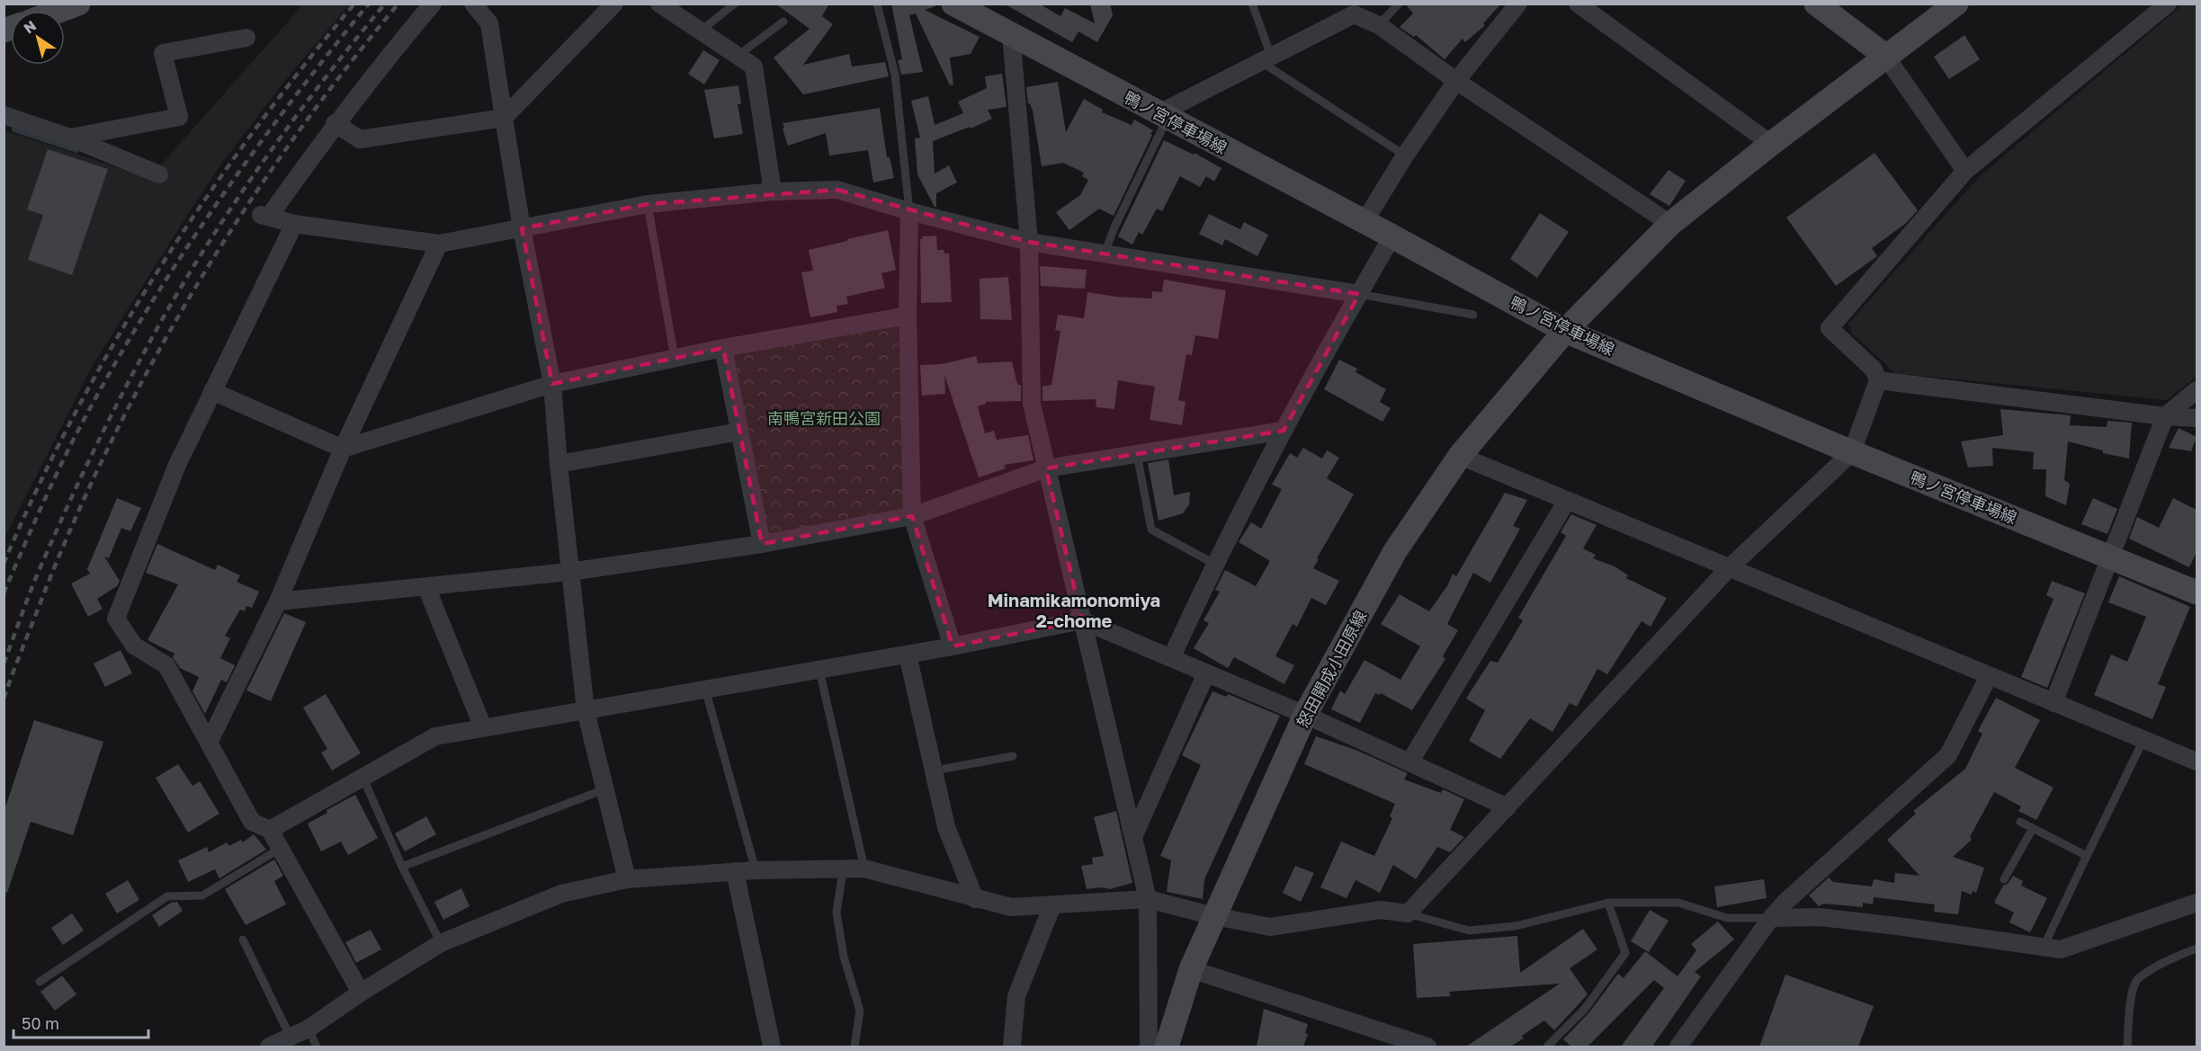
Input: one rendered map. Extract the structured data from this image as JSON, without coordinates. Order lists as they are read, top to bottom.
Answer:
{
  "streets": {
    "main road": ["鴨ノ宮停車場線", "怒田開成小田原線"]
  },
  "crossings": [
    ["鴨ノ宮停車場線", "怒田開成小田原線"]
  ],
  "districts": ["Minamikamonomiya 2-chome"],
  "parks": ["南鴨宮新田公園"],
  "scale_bar": "50 m",
  "north": "top left"
}
